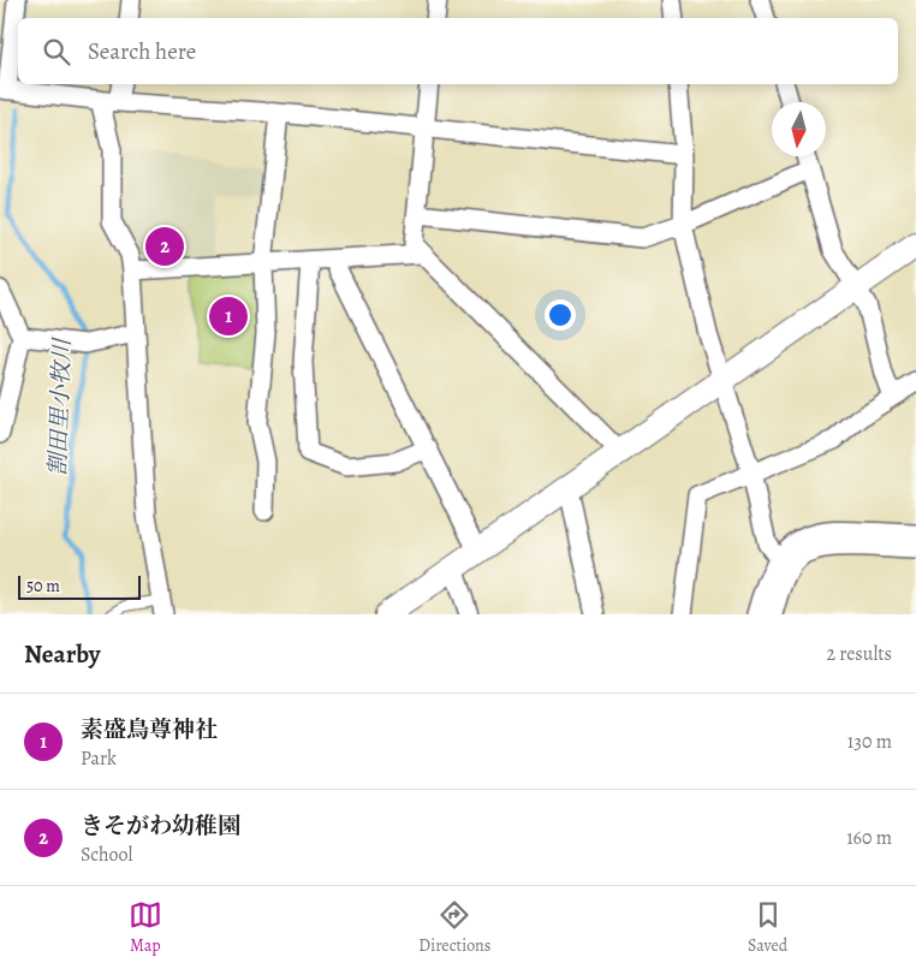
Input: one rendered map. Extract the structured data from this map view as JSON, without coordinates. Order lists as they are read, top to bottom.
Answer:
{
  "water": ["割田里小牧川"],
  "scale_bar": "50 m",
  "north": "bottom",
  "page": {
    "search": "Search here",
    "pins": ["2", "1"],
    "scale": "50 m",
    "heading": ["Nearby", "2 results"],
    "list": [
      {
        "mark": "1",
        "name": "素盛鳥尊神社",
        "note": "Park",
        "value": "130 m"
      },
      {
        "mark": "2",
        "name": "きそがわ幼稚園",
        "note": "School",
        "value": "160 m"
      }
    ],
    "nav": ["Map", "Directions", "Saved"]
  }
}
